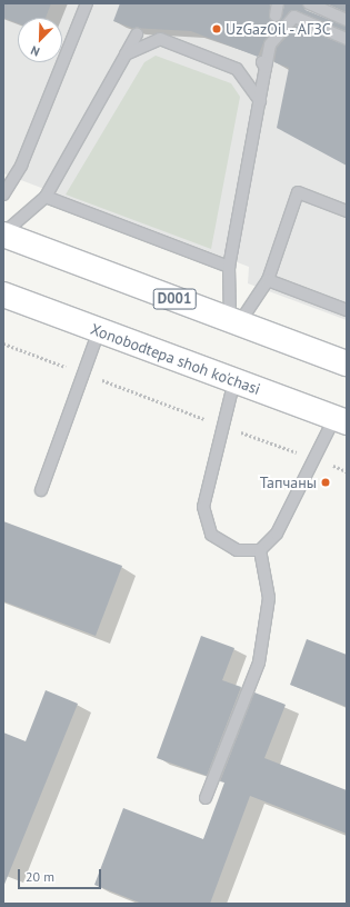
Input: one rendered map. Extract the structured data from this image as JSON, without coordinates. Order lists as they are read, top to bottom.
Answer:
{
  "streets": {
    "highway": ["D001", "Xonobodtepa shoh ko'chasi"]
  },
  "places": ["UzGazOil - АГЗС", "Тапчаны"],
  "scale_bar": "20 m",
  "north": "bottom left"
}
